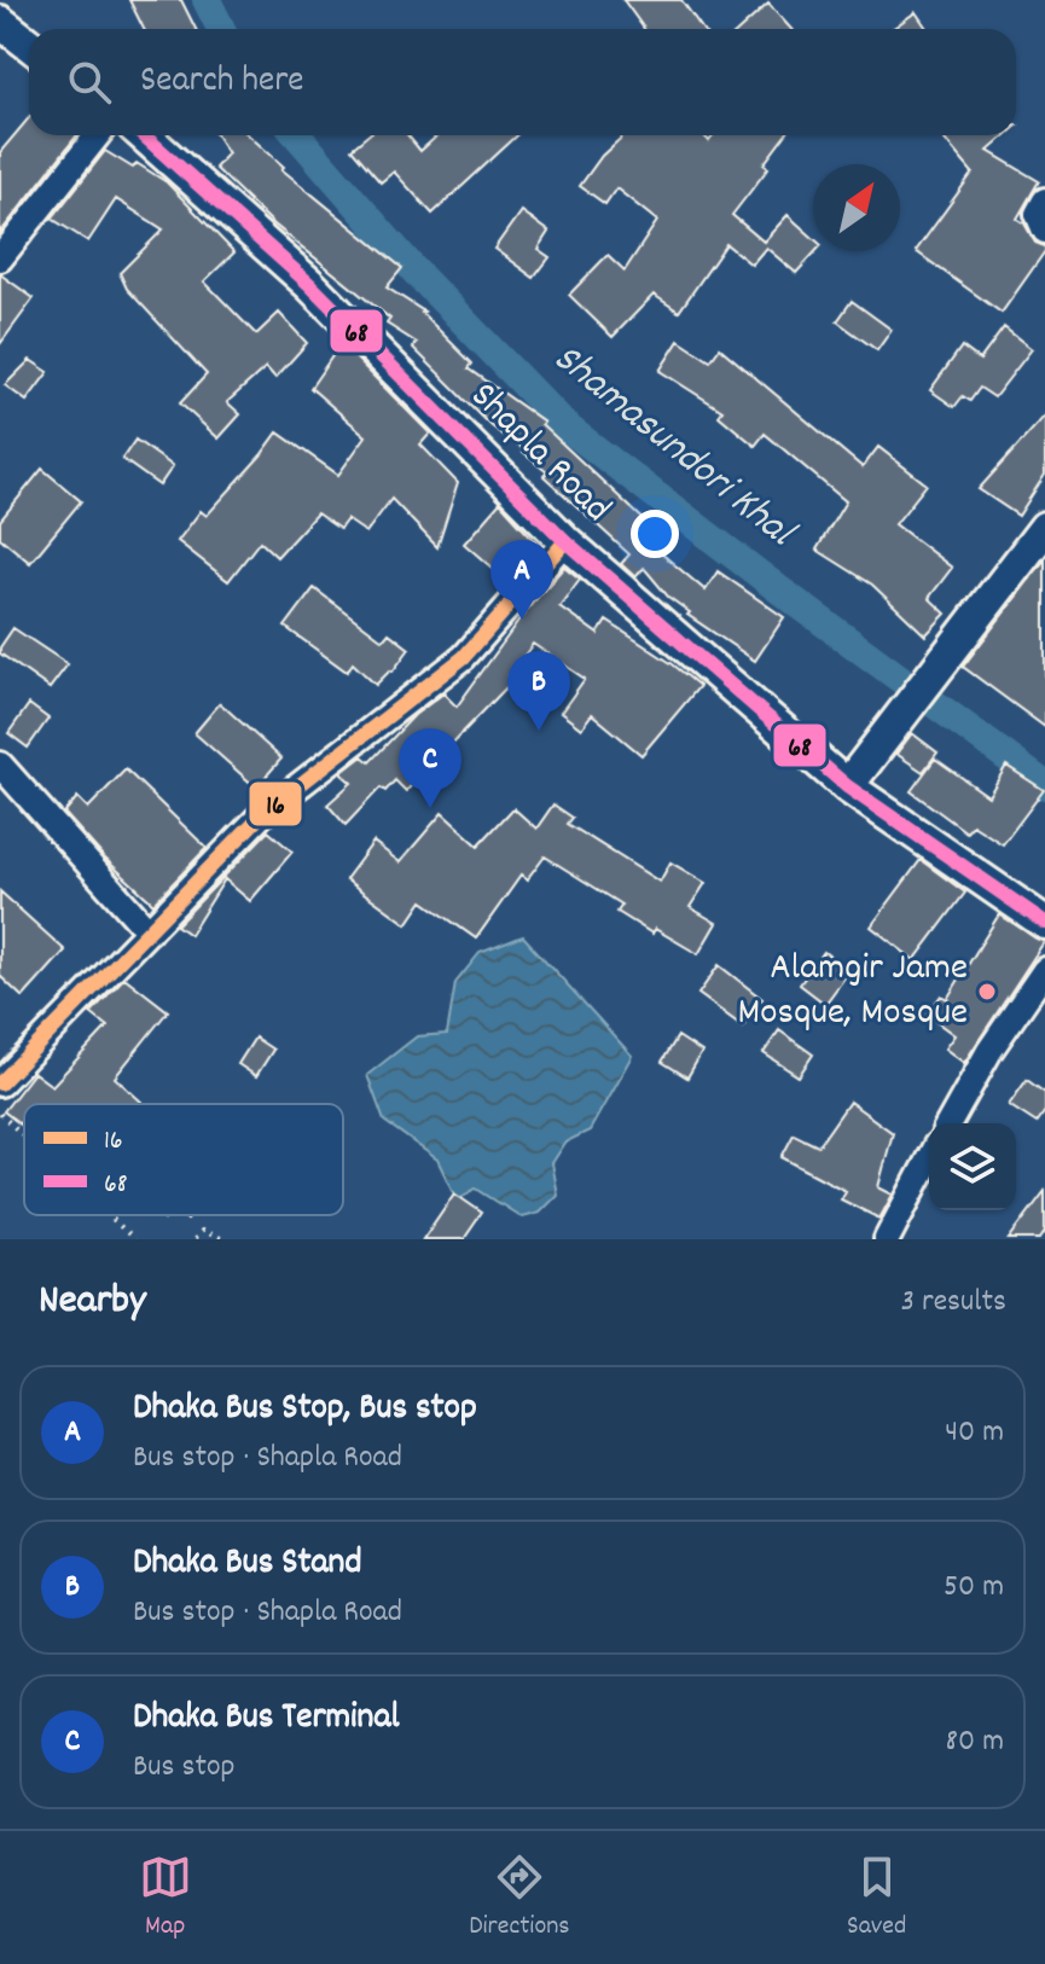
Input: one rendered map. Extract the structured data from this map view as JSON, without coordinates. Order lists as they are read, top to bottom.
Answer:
{
  "streets": {
    "street": ["Shapla Road"]
  },
  "water": ["Shamasundori Khal"],
  "places": ["Alamgir Jame Mosque, Mosque"],
  "lines": ["transit line 68", "transit line 16"],
  "legend": ["16", "68"],
  "north": "top right",
  "page": {
    "search": "Search here",
    "pins": ["A", "B", "C"],
    "heading": ["Nearby", "3 results"],
    "list": [
      {
        "mark": "A",
        "name": "Dhaka Bus Stop, Bus stop",
        "note": "Bus stop · Shapla Road",
        "value": "40 m"
      },
      {
        "mark": "B",
        "name": "Dhaka Bus Stand",
        "note": "Bus stop · Shapla Road",
        "value": "50 m"
      },
      {
        "mark": "C",
        "name": "Dhaka Bus Terminal",
        "note": "Bus stop",
        "value": "80 m"
      }
    ],
    "nav": ["Map", "Directions", "Saved"]
  }
}
